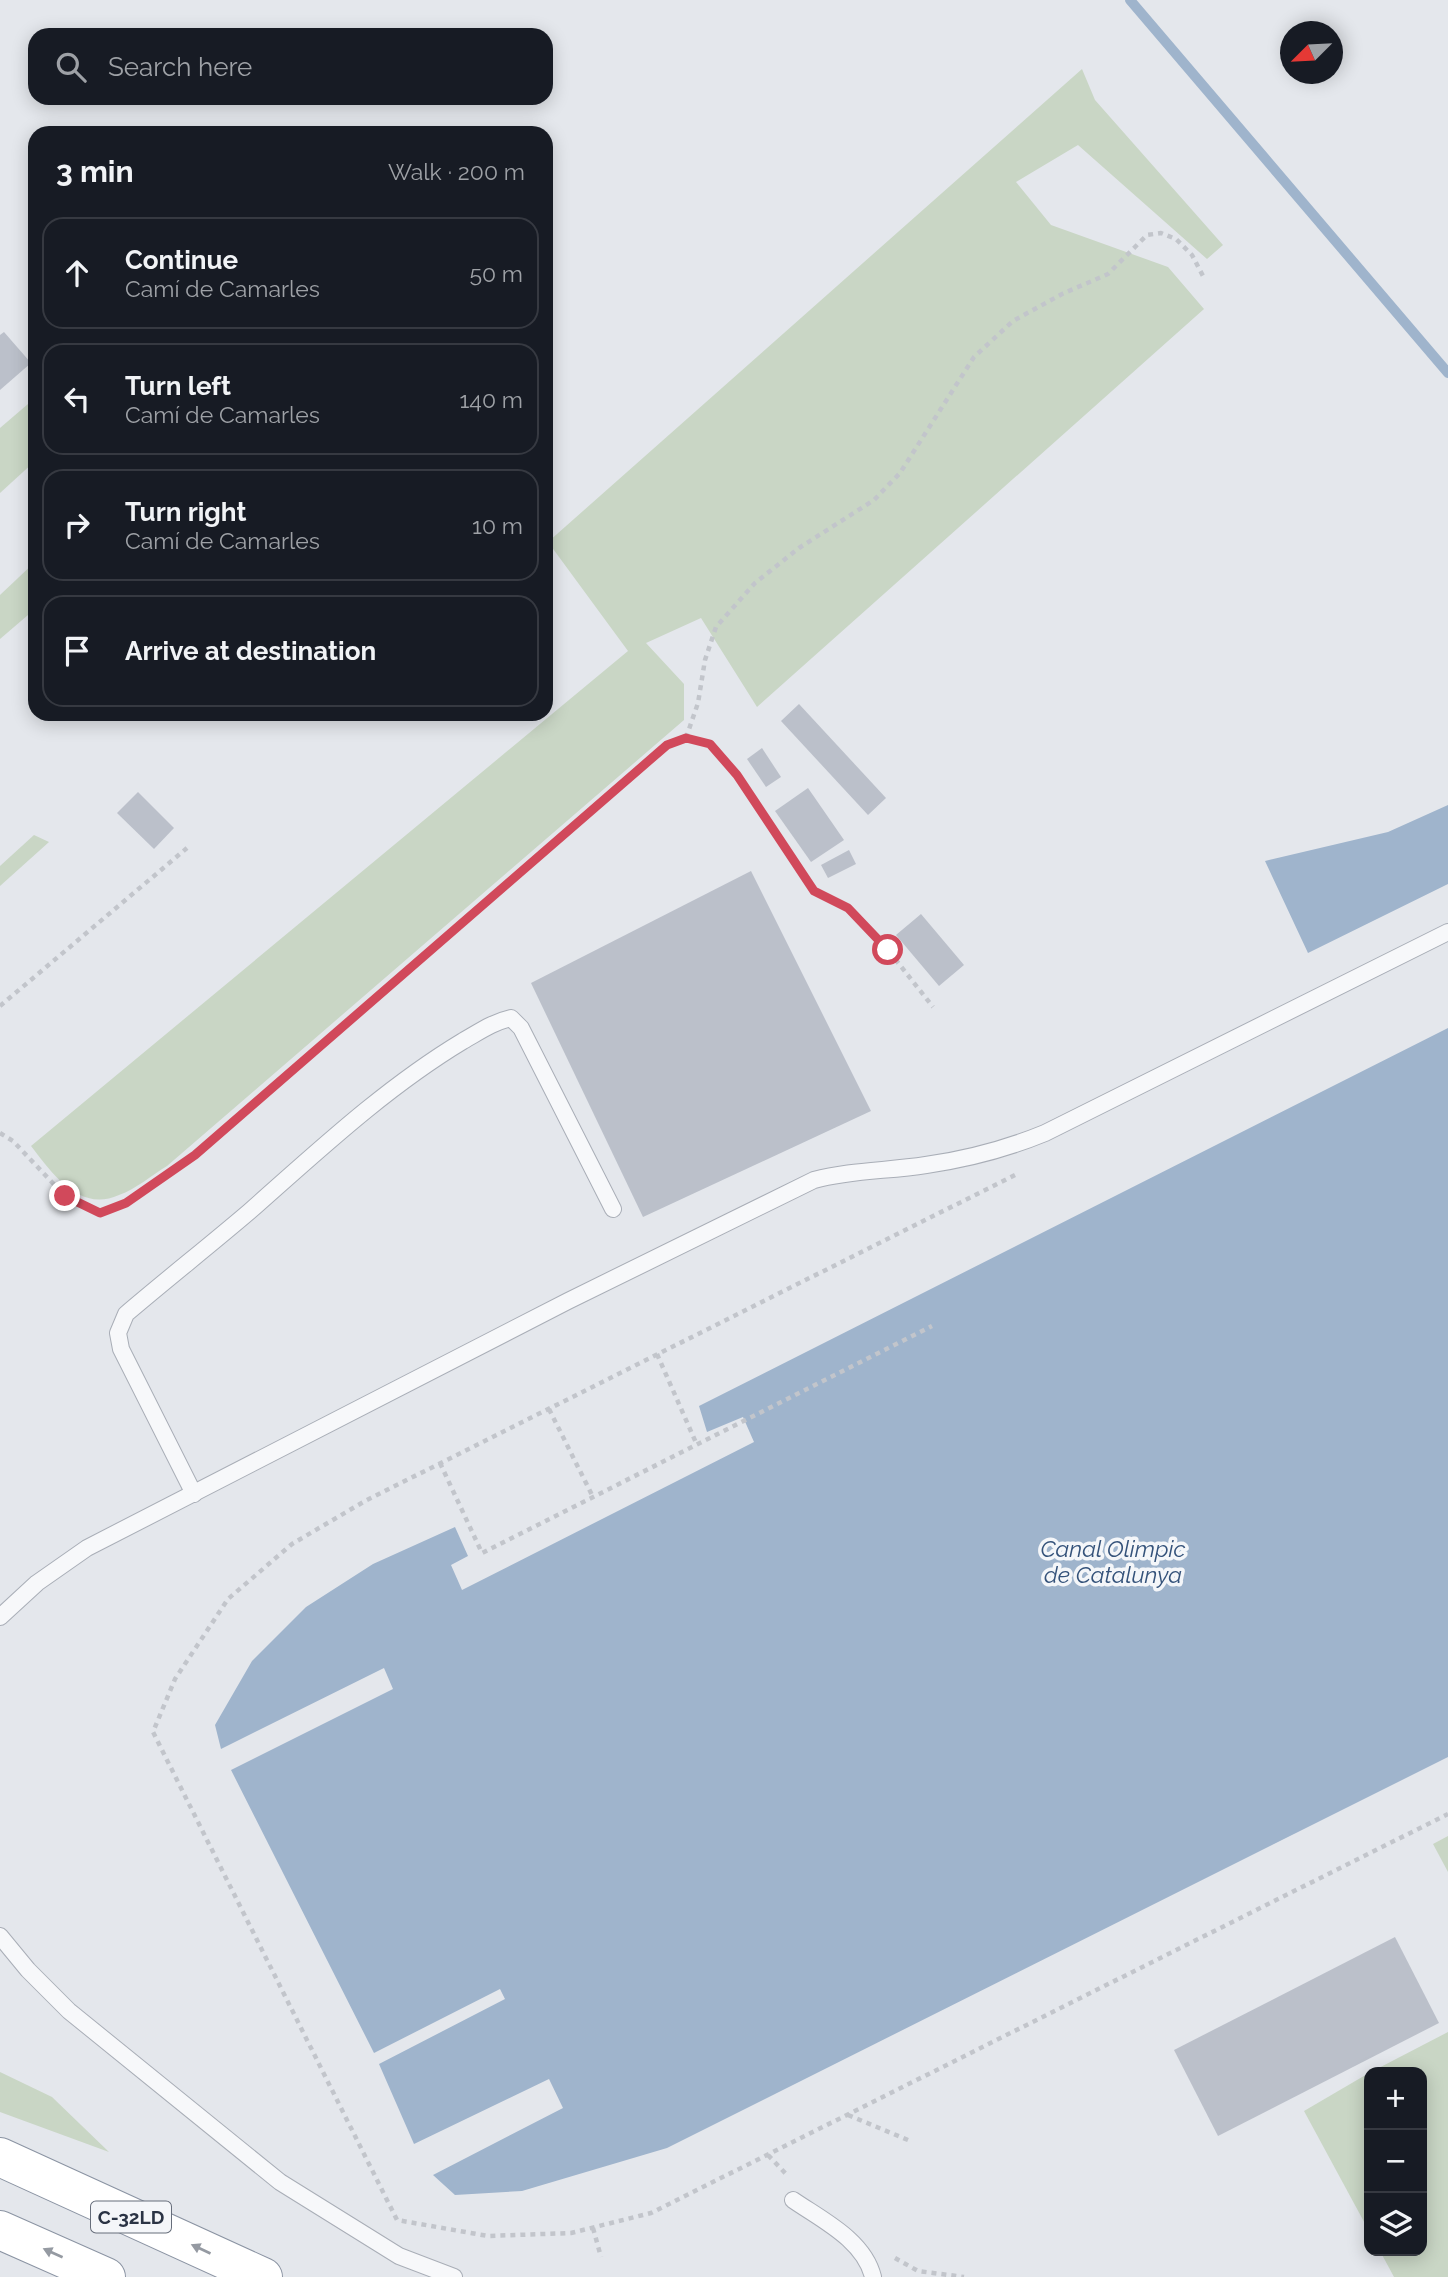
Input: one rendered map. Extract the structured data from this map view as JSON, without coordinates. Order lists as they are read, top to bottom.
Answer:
{
  "streets": {
    "highway": ["C-32LD"]
  },
  "water": ["Canal Olimpic de Catalunya"],
  "north": "bottom left",
  "page": {
    "search": "Search here",
    "heading": ["3 min", "Walk · 200 m"],
    "list": [
      ["Continue", "Camí de Camarles", "50 m"],
      ["Turn left", "Camí de Camarles", "140 m"],
      ["Turn right", "Camí de Camarles", "10 m"],
      "Arrive at destination"
    ],
    "map_buttons": ["+", "−"]
  }
}
